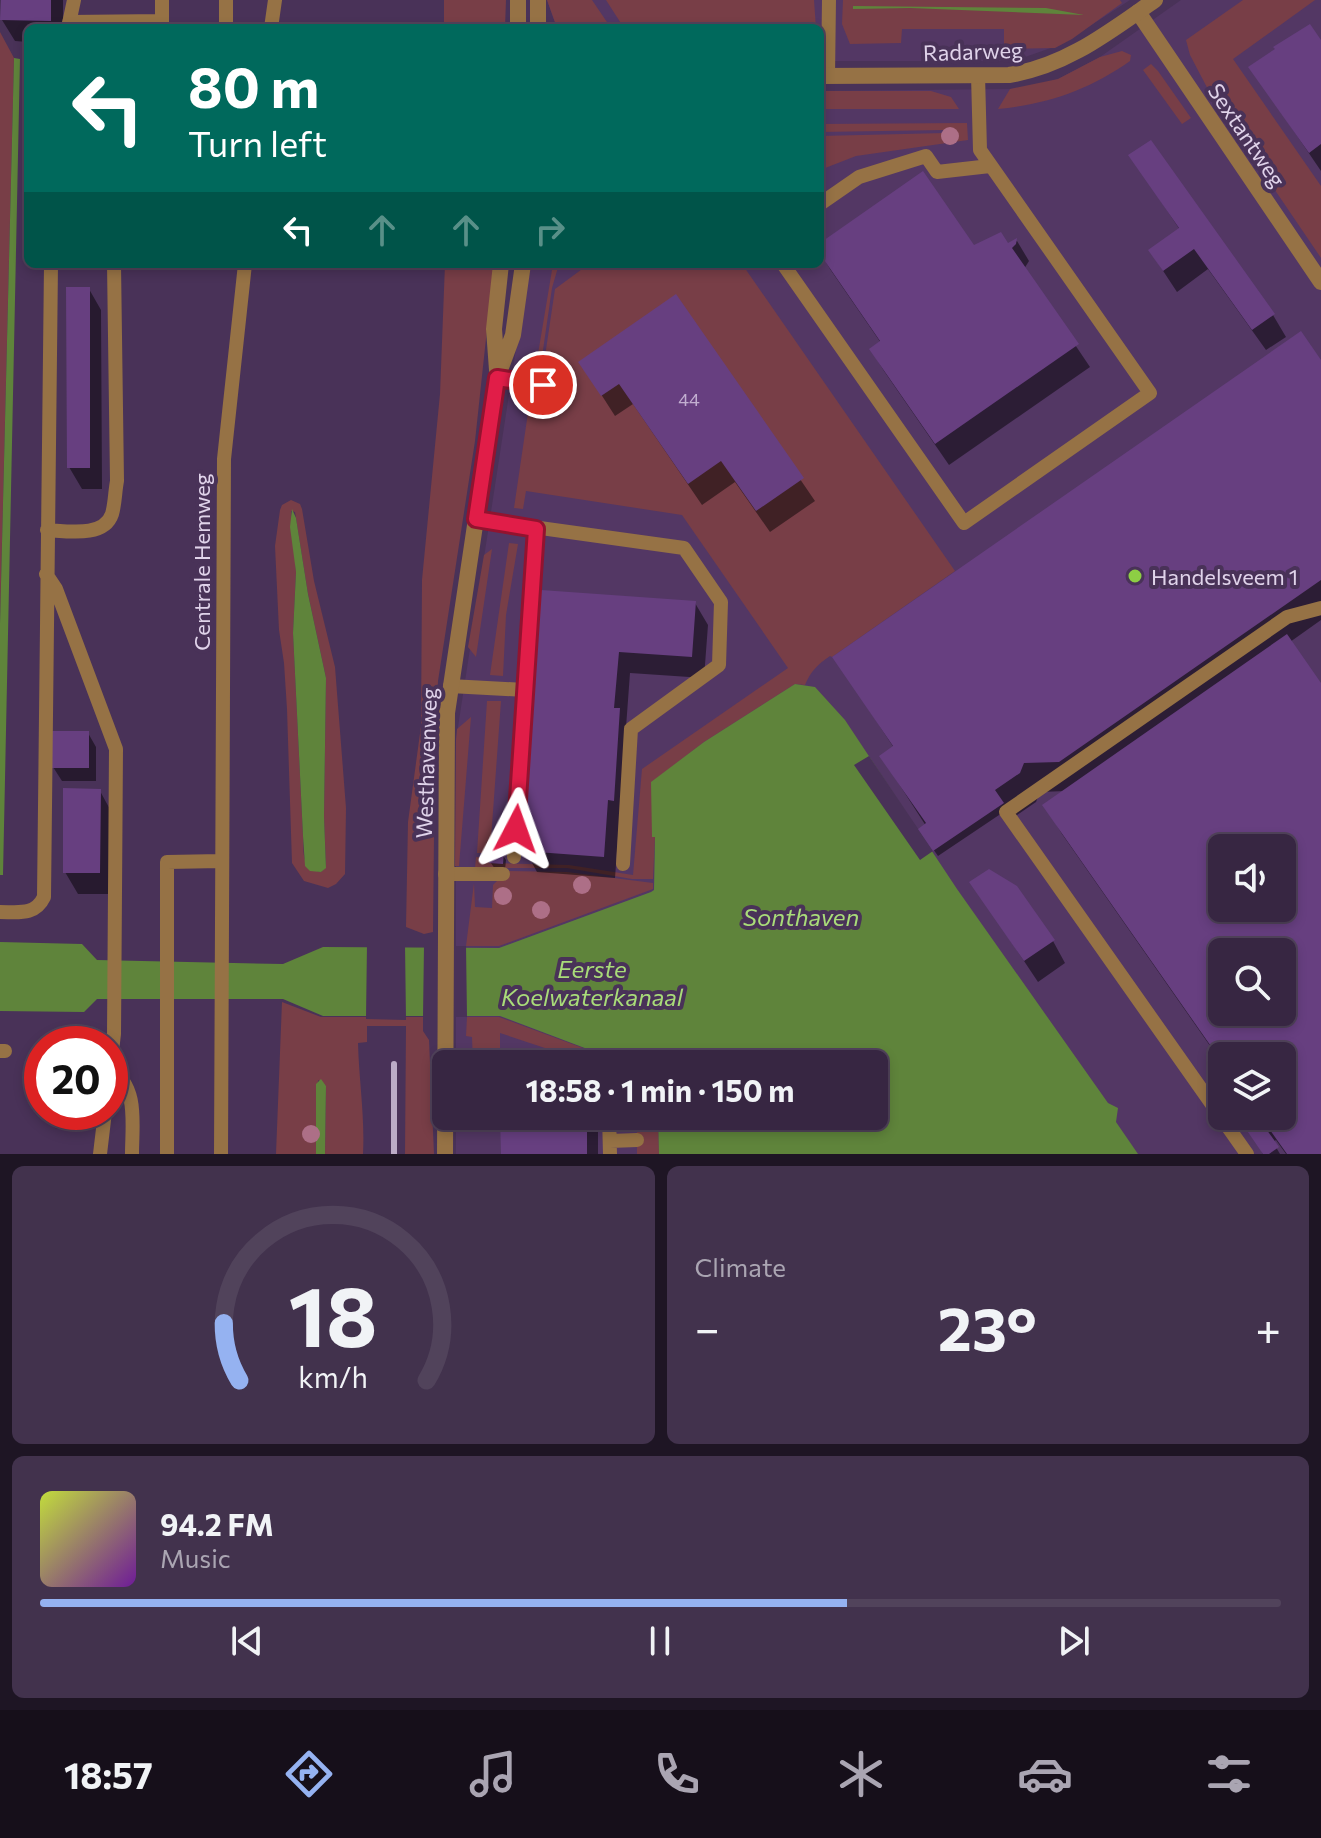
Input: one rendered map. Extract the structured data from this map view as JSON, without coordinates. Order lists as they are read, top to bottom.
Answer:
{
  "streets": {
    "street": ["Radarweg", "Sextantweg", "Westhavenweg"],
    "lane": ["Centrale Hemweg"]
  },
  "crossings": [
    ["Radarweg", "Sextantweg"]
  ],
  "water": ["Sonthaven", "Eerste Koelwaterkanaal"],
  "places": ["Handelsveem 1"],
  "house_numbers": ["44"],
  "page": {
    "turn": ["80 m", "Turn left"],
    "limit": "20",
    "trip": "18:58 · 1 min · 150 m",
    "tile": "Climate",
    "heat": ["−", "23°", "+"],
    "song": ["94.2 FM", "Music"],
    "tabs": "18:57",
    "gauge": ["18", "km/h"]
  }
}
